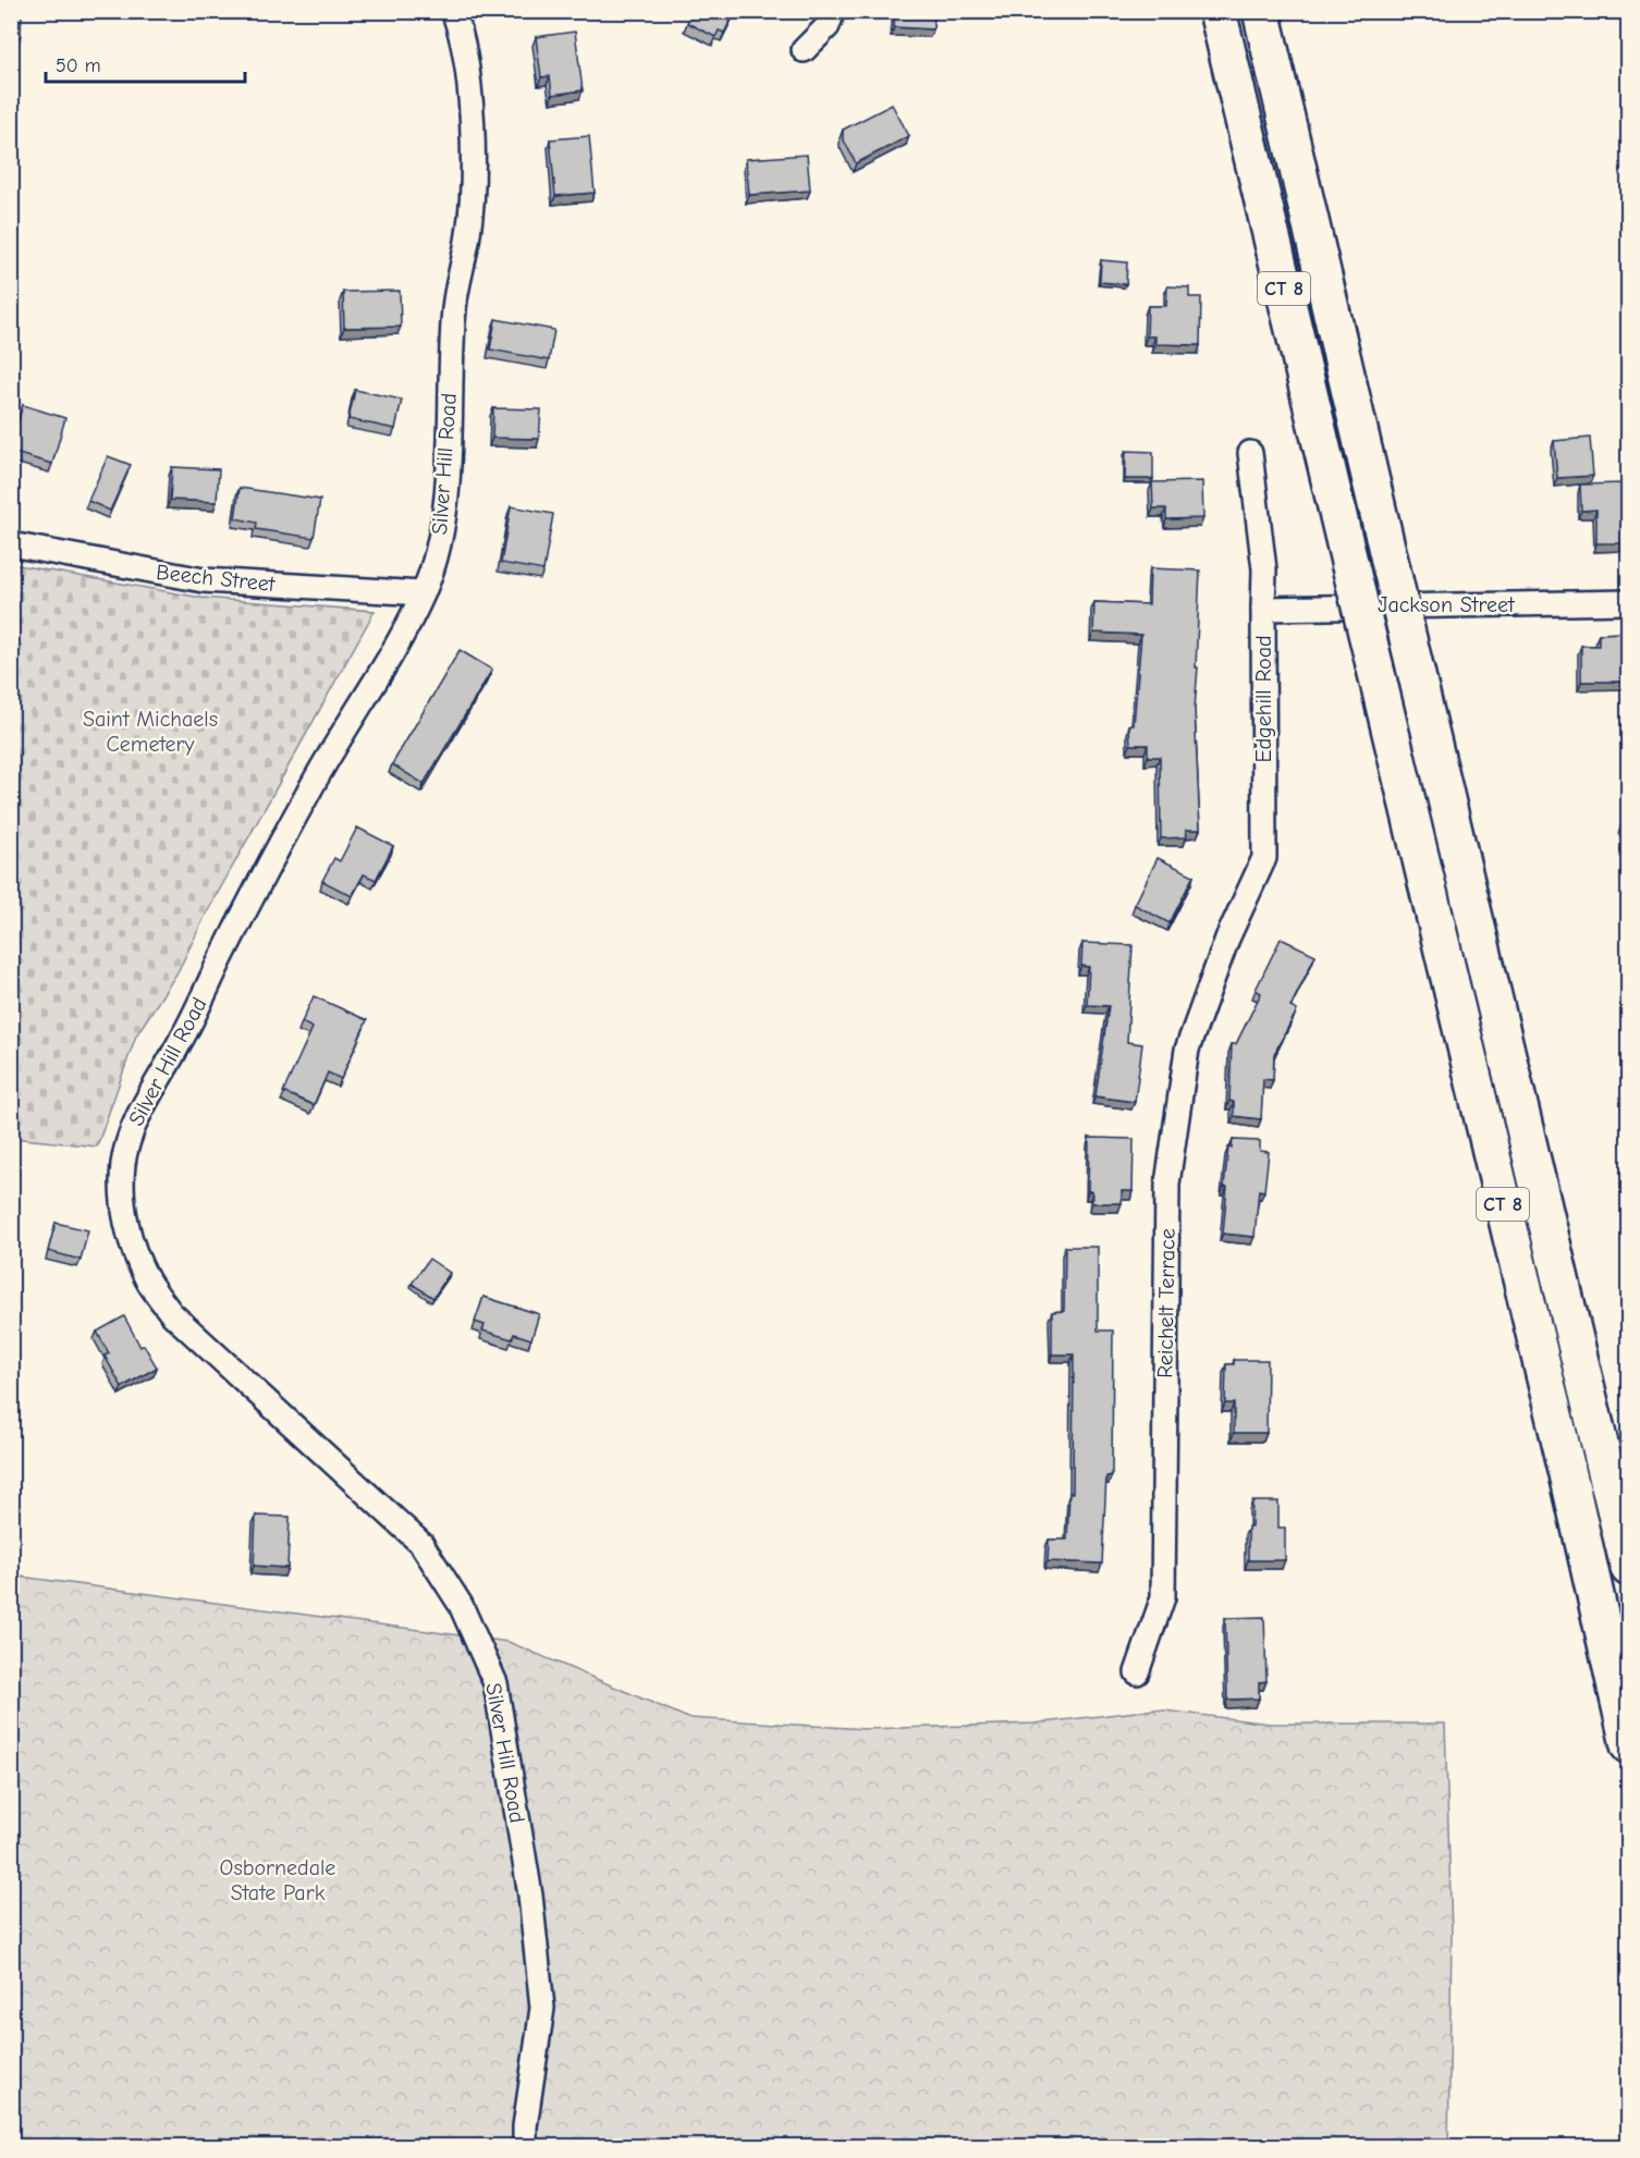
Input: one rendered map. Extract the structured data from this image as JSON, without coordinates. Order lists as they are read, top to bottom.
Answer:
{
  "streets": {
    "highway": ["CT 8"],
    "street": [
      "Silver Hill Road",
      "Beech Street",
      "Jackson Street",
      "Edgehill Road",
      "Reichelt Terrace"
    ]
  },
  "crossings": [
    ["Silver Hill Road", "Beech Street"],
    ["Jackson Street", "Edgehill Road"],
    ["Edgehill Road", "Reichelt Terrace"]
  ],
  "parks": ["Saint Michaels Cemetery", "Osbornedale State Park"],
  "scale_bar": "50 m"
}
